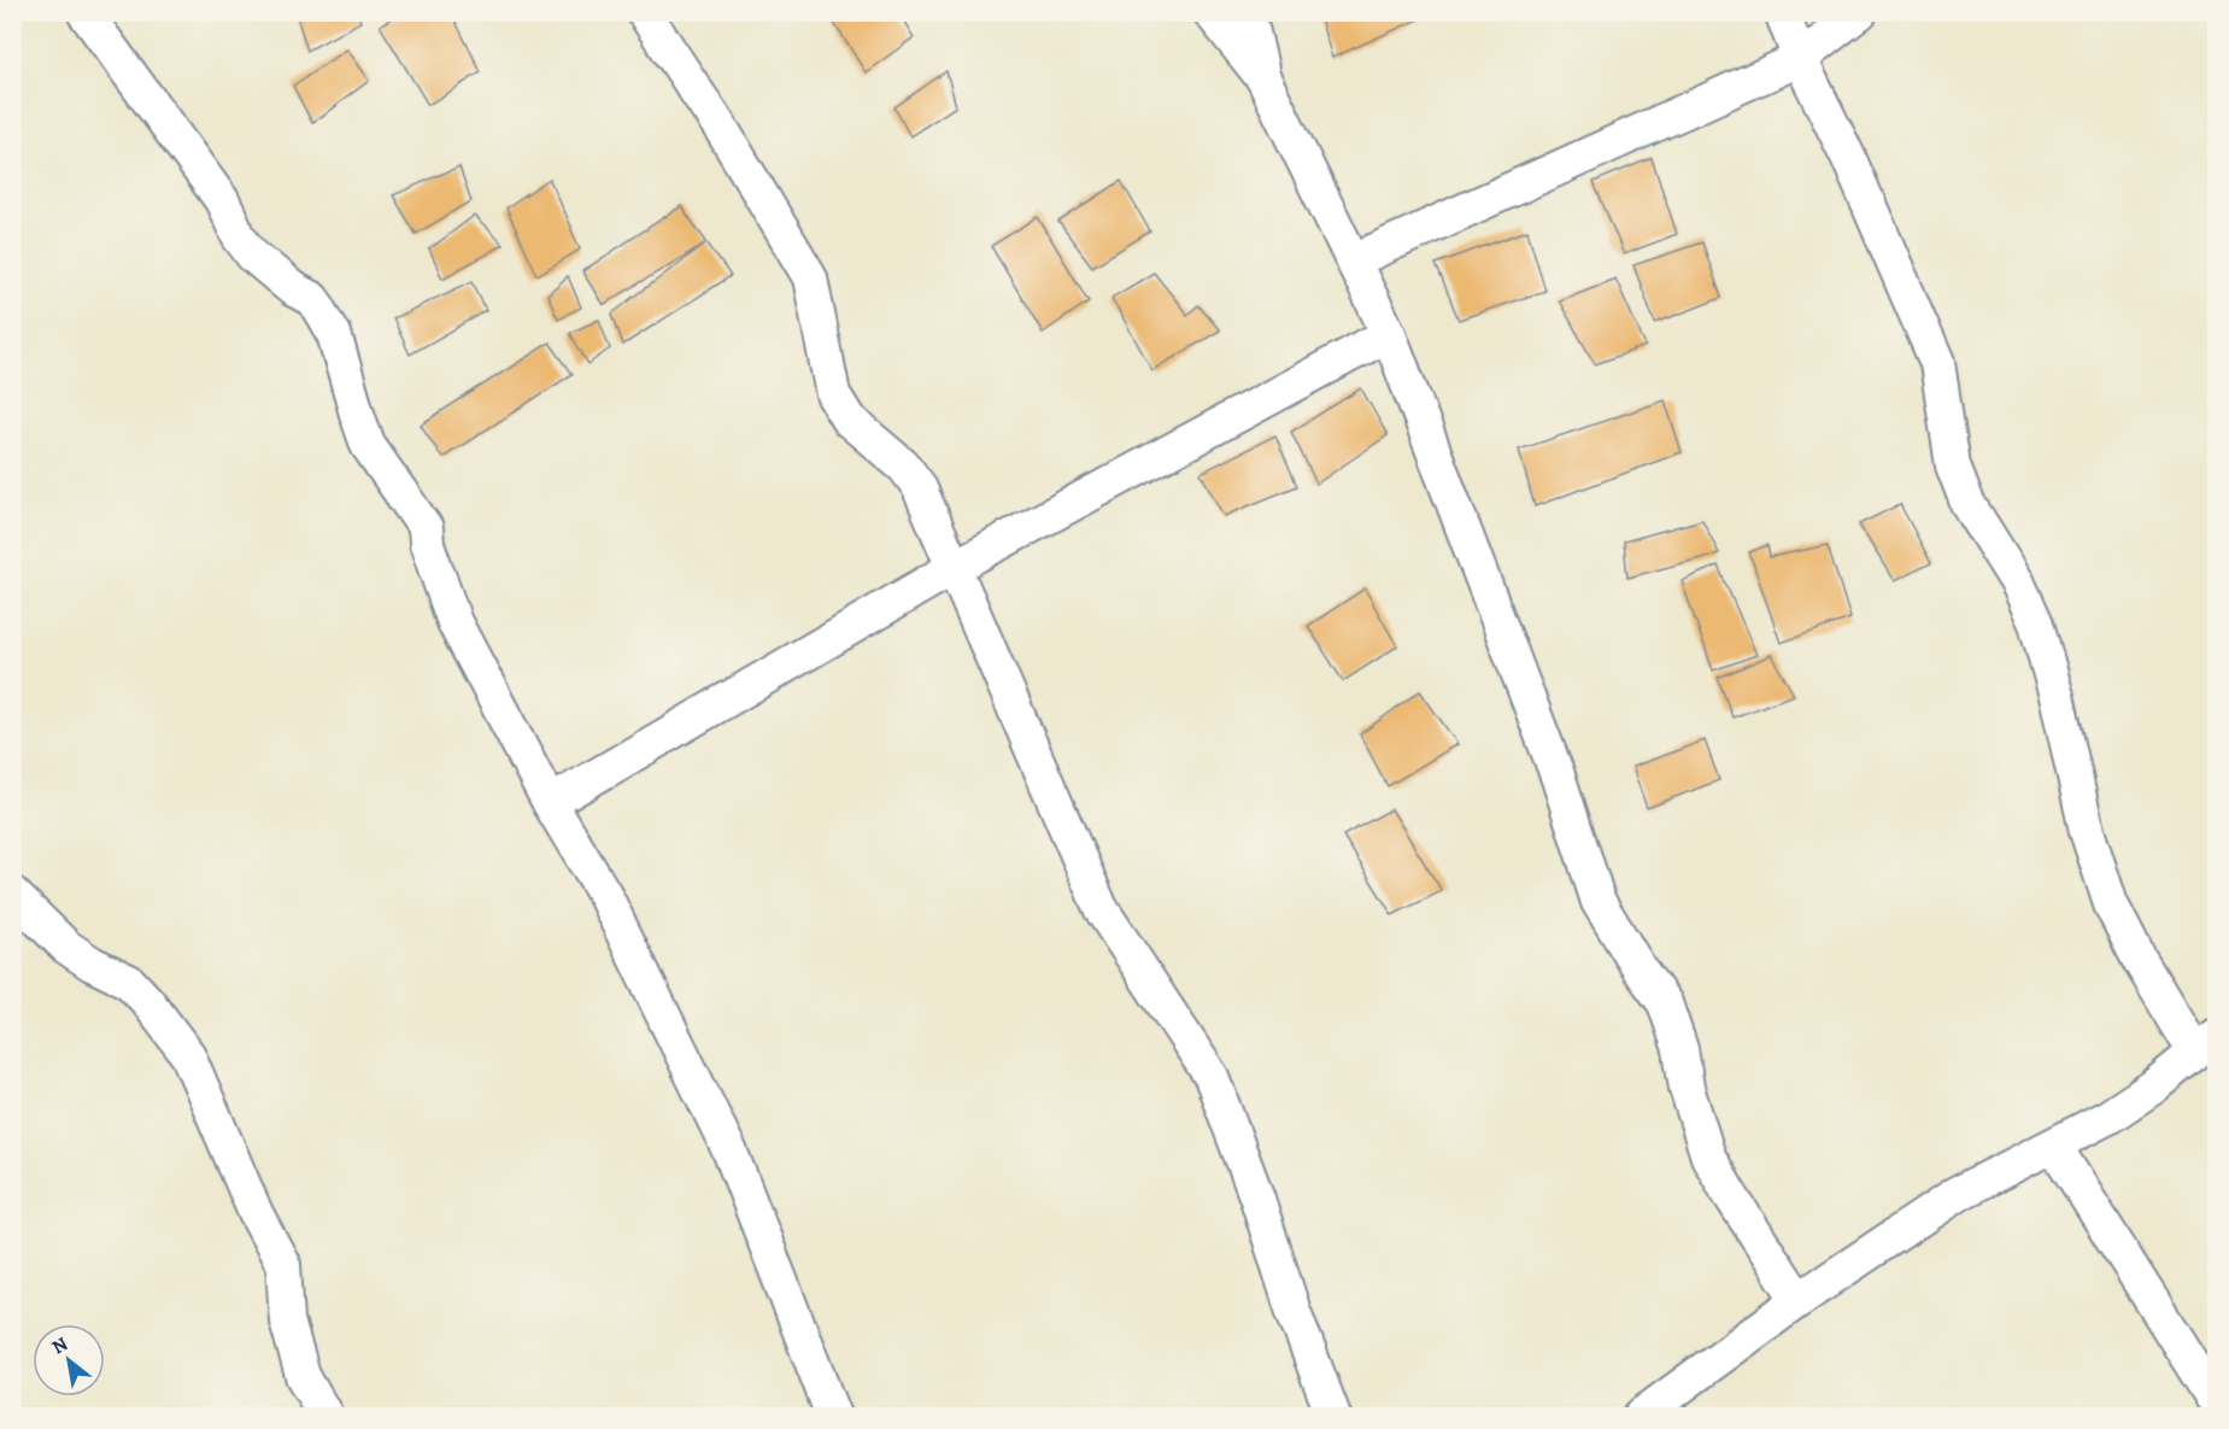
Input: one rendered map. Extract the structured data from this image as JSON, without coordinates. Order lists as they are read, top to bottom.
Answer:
{
  "north": "top left"
}
